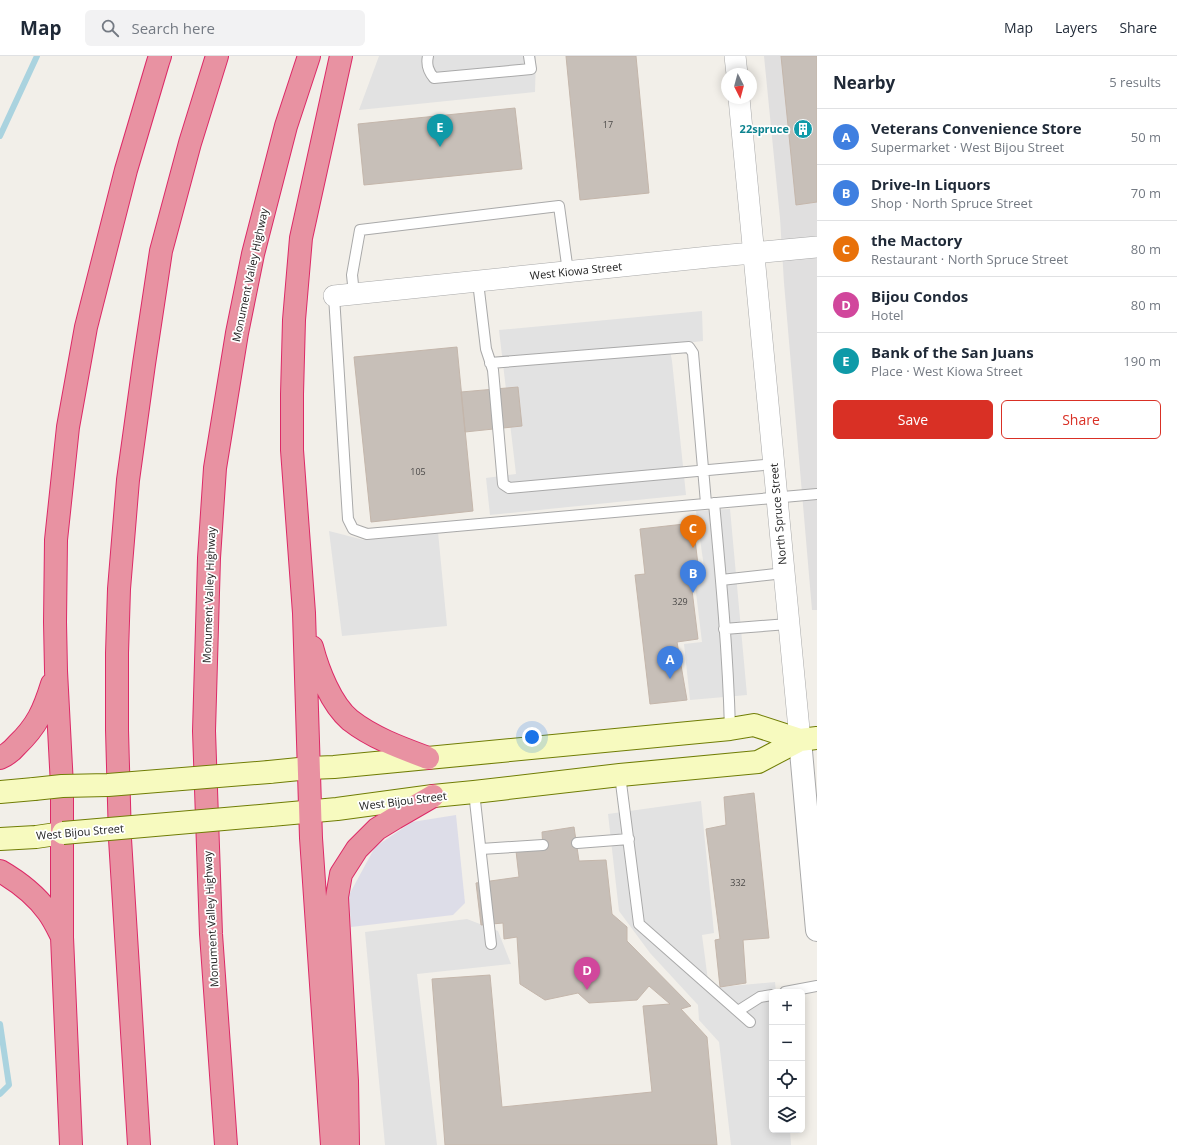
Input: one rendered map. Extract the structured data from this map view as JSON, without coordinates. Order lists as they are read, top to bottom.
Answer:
{
  "streets": {
    "highway": ["Monument Valley Highway"],
    "main road": ["West Bijou Street"],
    "street": ["West Kiowa Street", "North Spruce Street"]
  },
  "crossings": [
    ["West Kiowa Street", "North Spruce Street"],
    ["North Spruce Street", "West Bijou Street"]
  ],
  "places": {
    "building": ["22spruce"]
  },
  "house_numbers": [
    "17",
    "105",
    "329",
    "332"
  ],
  "north": "bottom",
  "page": {
    "header": "Map",
    "search": "Search here",
    "nav": ["Map", "Layers", "Share"],
    "heading": ["Nearby", "5 results"],
    "list": [
      {
        "mark": "A",
        "name": "Veterans Convenience Store",
        "note": "Supermarket · West Bijou Street",
        "value": "50 m"
      },
      {
        "mark": "B",
        "name": "Drive-In Liquors",
        "note": "Shop · North Spruce Street",
        "value": "70 m"
      },
      {
        "mark": "C",
        "name": "the Mactory",
        "note": "Restaurant · North Spruce Street",
        "value": "80 m"
      },
      {
        "mark": "D",
        "name": "Bijou Condos",
        "note": "Hotel",
        "value": "80 m"
      },
      {
        "mark": "E",
        "name": "Bank of the San Juans",
        "note": "Place · West Kiowa Street",
        "value": "190 m"
      }
    ],
    "pins": [
      "E",
      "C",
      "B",
      "A",
      "D"
    ],
    "buttons": ["Save", "Share"],
    "map_buttons": ["+", "−"]
  }
}
